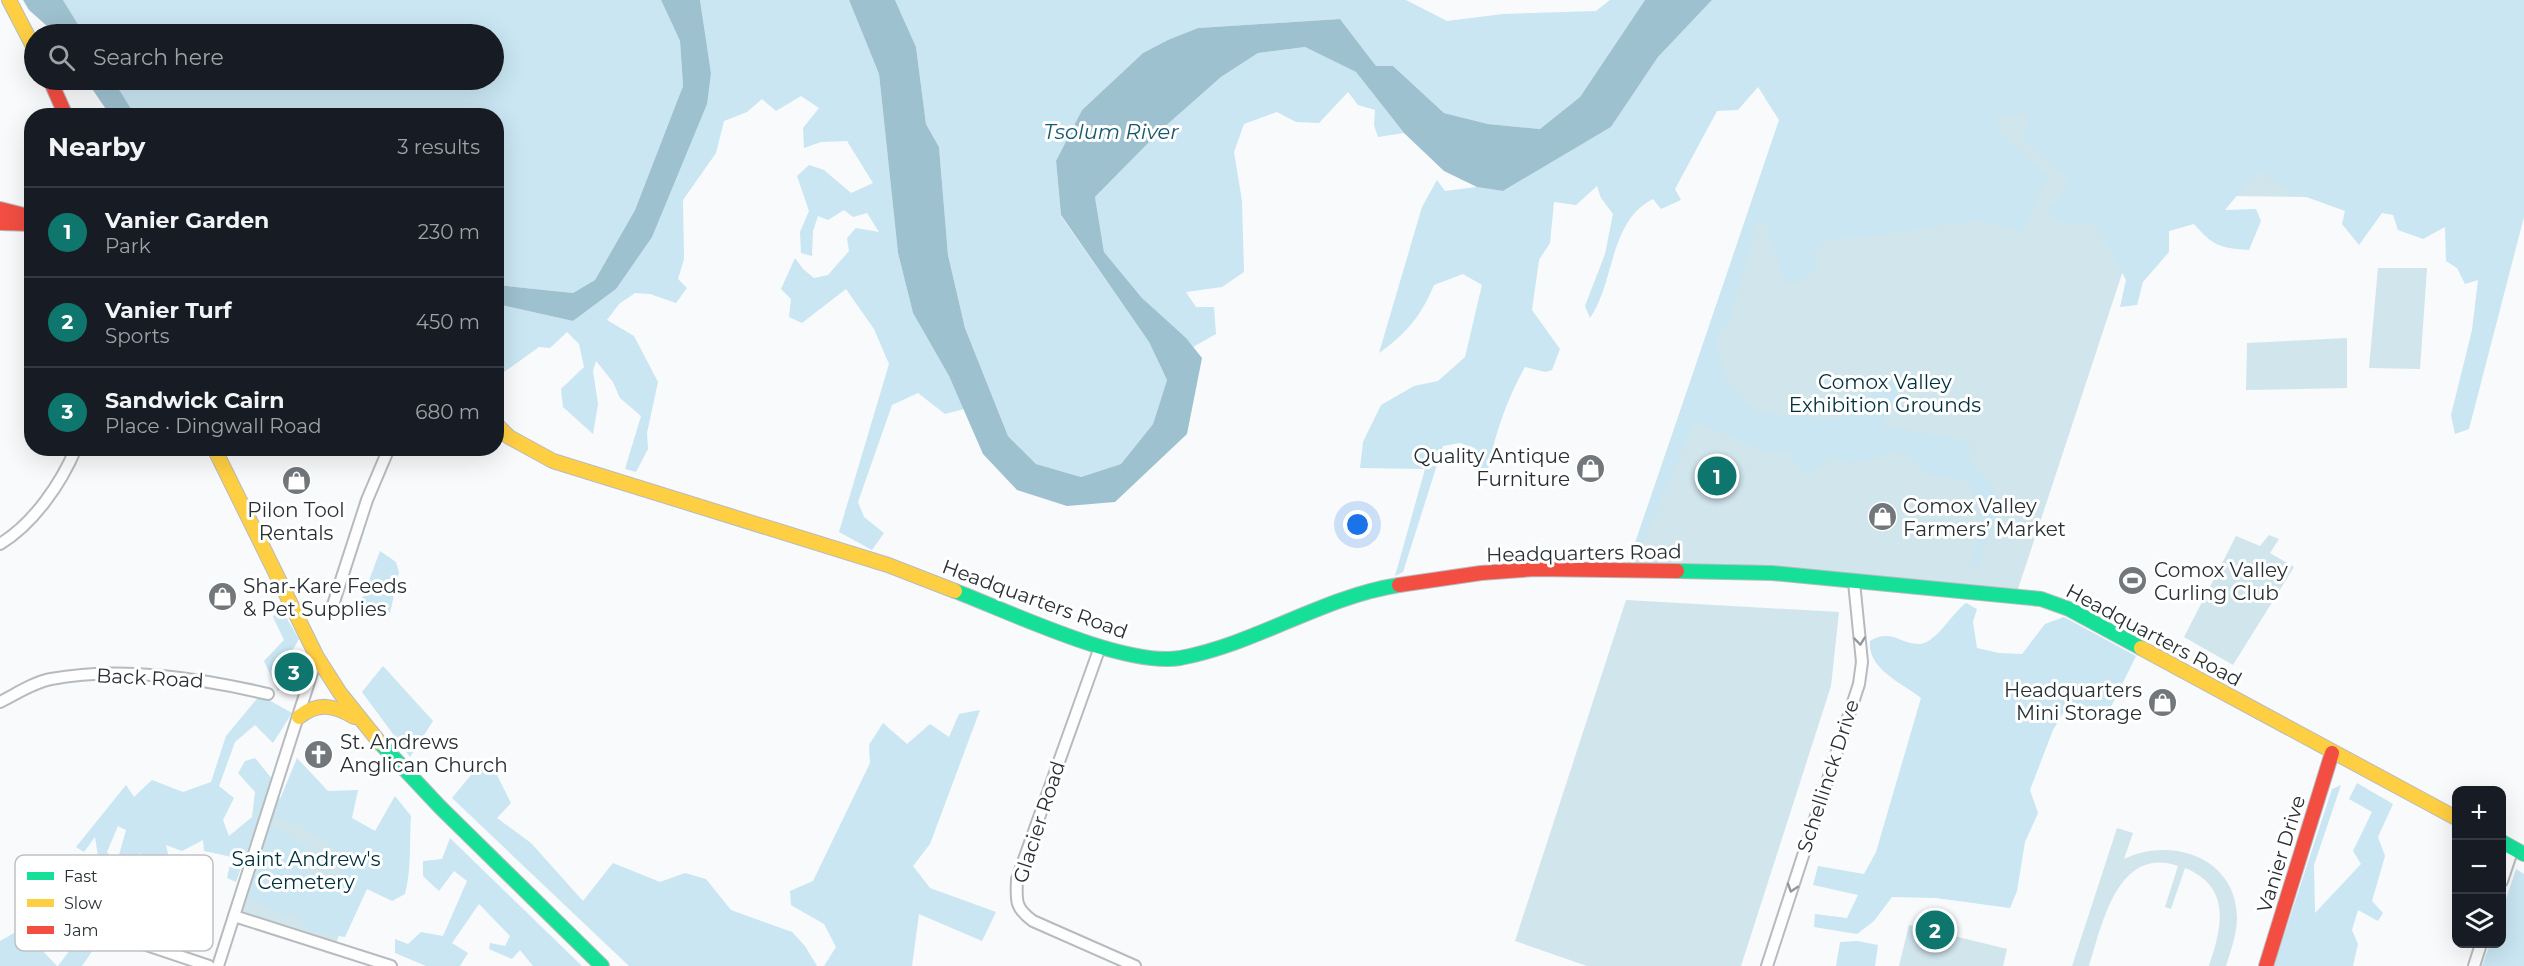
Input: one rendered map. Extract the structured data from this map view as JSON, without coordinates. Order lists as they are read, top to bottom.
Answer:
{
  "streets": {
    "main road": ["Headquarters Road", "Vanier Drive"],
    "street": ["Back Road", "Schellinck Drive", "Glacier Road"]
  },
  "crossings": [
    ["Headquarters Road", "Schellinck Drive"],
    ["Headquarters Road", "Glacier Road"],
    ["Headquarters Road", "Vanier Drive"]
  ],
  "one_way": ["Schellinck Drive"],
  "water": ["Tsolum River"],
  "parks": ["Comox Valley Exhibition Grounds", "Saint Andrew's Cemetery"],
  "places": {
    "shop": [
      "Quality Antique Furniture",
      "Pilon Tool Rentals",
      "Comox Valley Farmers’ Market",
      "Shar-Kare Feeds & Pet Supplies",
      "Headquarters Mini Storage"
    ],
    "sports": ["Comox Valley Curling Club"],
    "church": ["St. Andrews Anglican Church"]
  },
  "legend": ["Fast", "Slow", "Jam"],
  "page": {
    "search": "Search here",
    "heading": ["Nearby", "3 results"],
    "list": [
      {
        "mark": "1",
        "name": "Vanier Garden",
        "note": "Park",
        "value": "230 m"
      },
      {
        "mark": "2",
        "name": "Vanier Turf",
        "note": "Sports",
        "value": "450 m"
      },
      {
        "mark": "3",
        "name": "Sandwick Cairn",
        "note": "Place · Dingwall Road",
        "value": "680 m"
      }
    ],
    "pins": ["1", "3", "2"],
    "map_buttons": ["+", "−"]
  }
}
